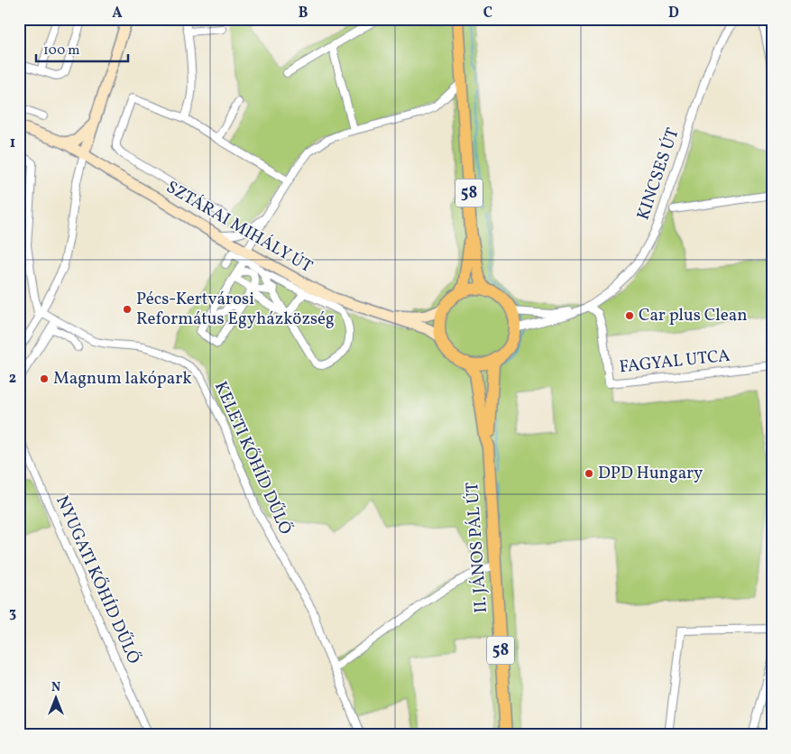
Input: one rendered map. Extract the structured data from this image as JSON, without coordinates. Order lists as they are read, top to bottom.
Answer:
{
  "streets": {
    "main road": ["58", "II. JÁNOS PÁL ÚT"],
    "street": [
      "KINCSES ÚT",
      "SZTÁRAI MIHÁLY ÚT",
      "FAGYAL UTCA",
      "KELETI KŐHÍD DŰLŐ",
      "NYUGATI KŐHÍD DŰLŐ"
    ]
  },
  "crossings": [
    ["KINCSES ÚT", "FAGYAL UTCA"],
    ["58", "SZTÁRAI MIHÁLY ÚT"],
    ["58", "II. JÁNOS PÁL ÚT"],
    ["SZTÁRAI MIHÁLY ÚT", "II. JÁNOS PÁL ÚT"]
  ],
  "places": [
    "Pécs-Kertvárosi Református Egyházközség",
    "Car plus Clean",
    "Magnum lakópark",
    "DPD Hungary"
  ],
  "scale_bar": "100 m",
  "north": "top",
  "grid": {
    "columns": [
      "A",
      "B",
      "C",
      "D"
    ],
    "rows": ["1", "2", "3"]
  }
}
